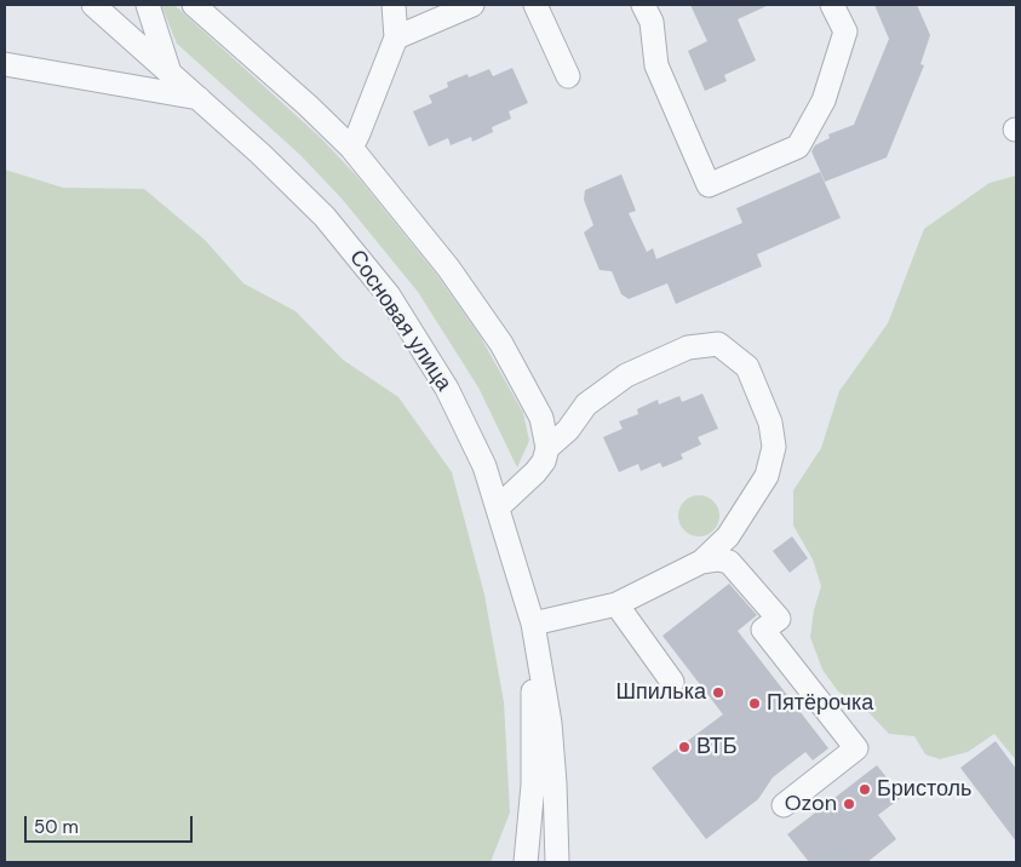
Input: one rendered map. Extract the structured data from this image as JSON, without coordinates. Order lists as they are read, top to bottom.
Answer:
{
  "streets": {
    "street": ["Сосновая улица"]
  },
  "places": [
    "Шпилька",
    "Пятёрочка",
    "ВТБ",
    "Бристоль",
    "Ozon"
  ],
  "scale_bar": "50 m"
}
